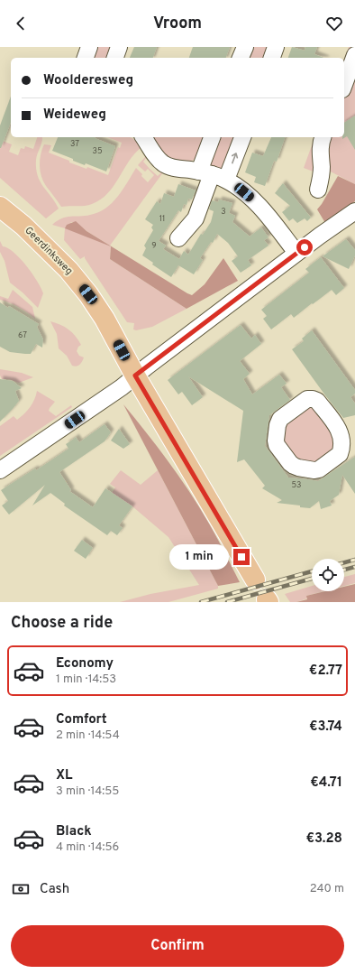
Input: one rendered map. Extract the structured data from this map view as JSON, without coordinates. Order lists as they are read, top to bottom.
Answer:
{
  "streets": {
    "main road": ["Geerdinksweg"]
  },
  "house_numbers": [
    "37",
    "35",
    "3",
    "11",
    "9",
    "67",
    "53"
  ],
  "page": {
    "header": "Vroom",
    "banner": ["Woolderesweg", "Weideweg"],
    "bubble": "1 min",
    "heading": "Choose a ride",
    "list": [
      {
        "name": "Economy",
        "note": "1 min · 14:53",
        "value": "€2.77"
      },
      {
        "name": "Comfort",
        "note": "2 min · 14:54",
        "value": "€3.74"
      },
      {
        "name": "XL",
        "note": "3 min · 14:55",
        "value": "€4.71"
      },
      {
        "name": "Black",
        "note": "4 min · 14:56",
        "value": "€3.28"
      }
    ],
    "pay": ["Cash", "240 m"],
    "buttons": "Confirm"
  }
}
